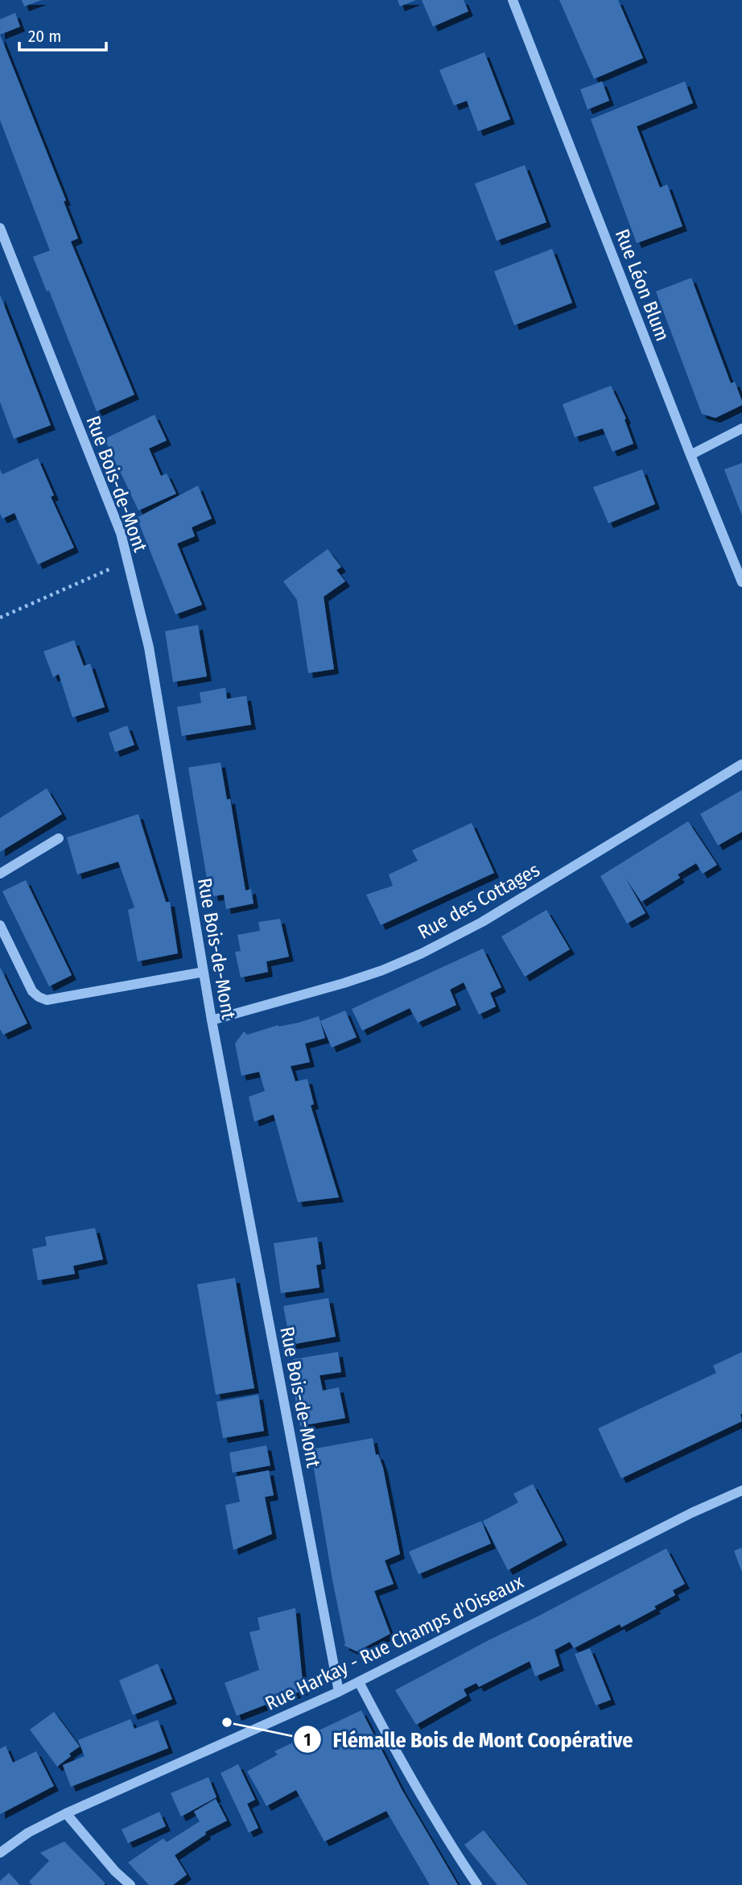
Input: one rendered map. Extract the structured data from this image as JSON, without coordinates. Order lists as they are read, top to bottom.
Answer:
{
  "streets": {
    "street": [
      "Rue Léon Blum",
      "Rue Bois-de-Mont",
      "Rue des Cottages",
      "Rue Harkay - Rue Champs d'Oiseaux"
    ]
  },
  "crossings": [
    ["Rue Bois-de-Mont", "Rue des Cottages"],
    ["Rue Bois-de-Mont", "Rue Harkay - Rue Champs d'Oiseaux"]
  ],
  "places": ["Flémalle Bois de Mont Coopérative"],
  "scale_bar": "20 m"
}
